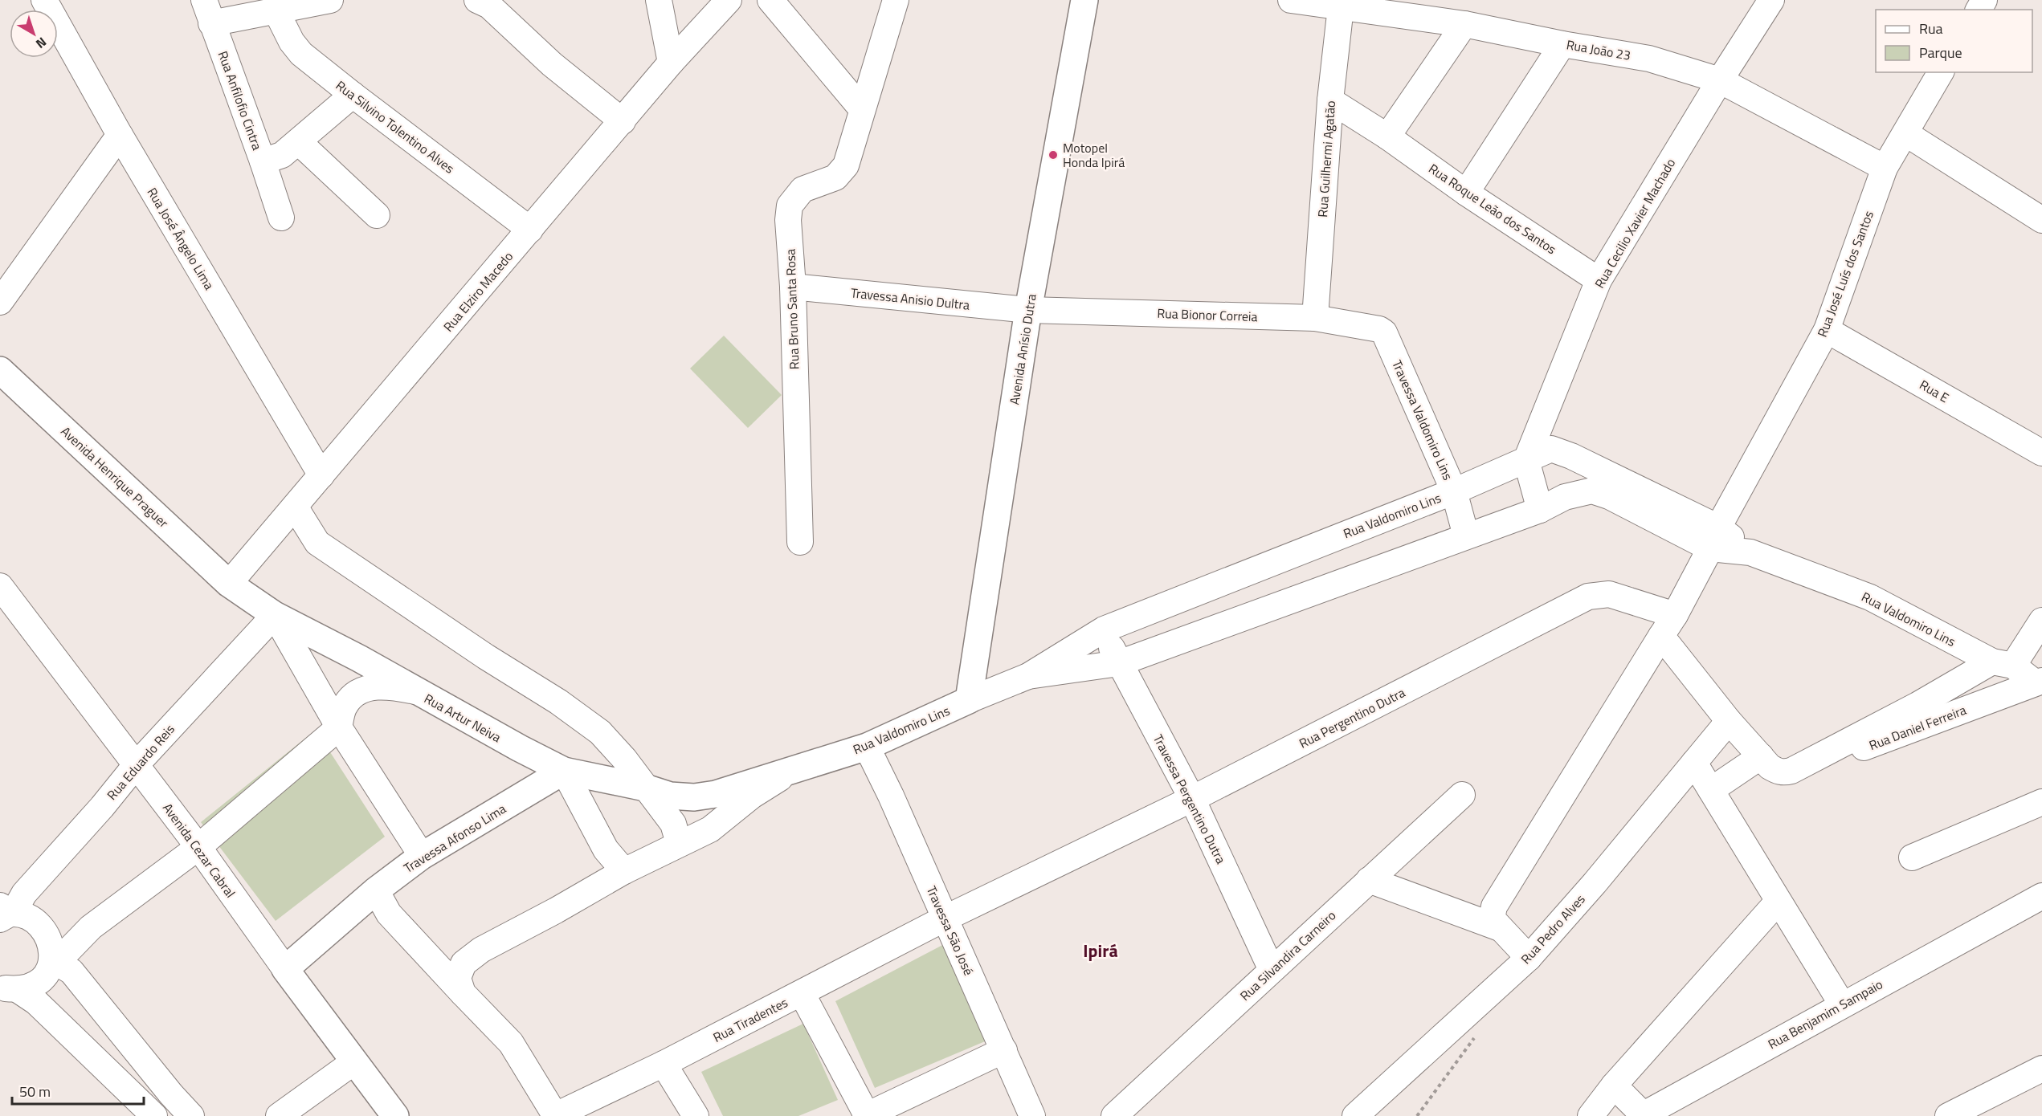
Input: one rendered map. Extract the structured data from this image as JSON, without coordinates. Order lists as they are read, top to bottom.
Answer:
{
  "streets": {
    "main road": [
      "Avenida Anísio Dutra",
      "Avenida Henrique Praguer",
      "Rua Valdomiro Lins",
      "Rua Artur Neiva",
      "Travessa Afonso Lima",
      "Avenida Cezar Cabral"
    ],
    "street": [
      "Rua João 23",
      "Rua Anfilofio Cintra",
      "Rua Silvino Tolentino Alves",
      "Rua Guilhermi Agatão",
      "Rua Roque Leão dos Santos",
      "Rua Cecilio Xavier Machado",
      "Rua José Ângelo Lima",
      "Rua José Luís dos Santos",
      "Rua Elziro Macedo",
      "Travessa Anisio Dultra",
      "Rua Bruno Santa Rosa",
      "Rua Bionor Correia",
      "Rua E",
      "Travessa Valdomiro Lins",
      "Rua Pergentino Dutra",
      "Rua Daniel Ferreira",
      "Rua Eduardo Reis",
      "Travessa Pergentino Dutra",
      "Rua Pedro Alves",
      "Travessa São José",
      "Rua Silvandira Carneiro",
      "Rua Benjamim Sampaio",
      "Rua Tiradentes"
    ]
  },
  "crossings": [
    ["Rua João 23", "Rua Guilhermi Agatão"],
    ["Rua João 23", "Rua Cecilio Xavier Machado"],
    ["Rua João 23", "Rua José Luís dos Santos"],
    ["Rua Anfilofio Cintra", "Rua Silvino Tolentino Alves"],
    ["Rua Silvino Tolentino Alves", "Rua Elziro Macedo"],
    ["Rua Guilhermi Agatão", "Rua Roque Leão dos Santos"],
    ["Rua Guilhermi Agatão", "Rua Bionor Correia"],
    ["Rua Roque Leão dos Santos", "Rua Cecilio Xavier Machado"],
    ["Rua Cecilio Xavier Machado", "Rua Valdomiro Lins"],
    ["Rua José Ângelo Lima", "Rua Elziro Macedo"],
    ["Rua José Luís dos Santos", "Rua E"],
    ["Rua José Luís dos Santos", "Rua Valdomiro Lins"],
    ["Rua Elziro Macedo", "Avenida Henrique Praguer"],
    ["Rua Elziro Macedo", "Rua Artur Neiva"],
    ["Travessa Anisio Dultra", "Rua Bruno Santa Rosa"],
    ["Travessa Anisio Dultra", "Rua Bionor Correia"],
    ["Travessa Anisio Dultra", "Avenida Anísio Dutra"],
    ["Rua Bionor Correia", "Avenida Anísio Dutra"],
    ["Rua Bionor Correia", "Travessa Valdomiro Lins"],
    ["Avenida Anísio Dutra", "Rua Valdomiro Lins"],
    ["Travessa Valdomiro Lins", "Rua Valdomiro Lins"],
    ["Avenida Henrique Praguer", "Rua Artur Neiva"],
    ["Rua Valdomiro Lins", "Rua Artur Neiva"],
    ["Rua Valdomiro Lins", "Rua Daniel Ferreira"],
    ["Rua Valdomiro Lins", "Travessa Pergentino Dutra"],
    ["Rua Valdomiro Lins", "Travessa São José"],
    ["Rua Artur Neiva", "Rua Eduardo Reis"],
    ["Rua Artur Neiva", "Travessa Afonso Lima"],
    ["Rua Pergentino Dutra", "Travessa Pergentino Dutra"],
    ["Rua Pergentino Dutra", "Travessa São José"],
    ["Rua Pergentino Dutra", "Rua Tiradentes"],
    ["Rua Eduardo Reis", "Avenida Cezar Cabral"],
    ["Travessa Pergentino Dutra", "Rua Silvandira Carneiro"],
    ["Travessa Afonso Lima", "Avenida Cezar Cabral"],
    ["Travessa São José", "Rua Tiradentes"]
  ],
  "districts": ["Ipirá"],
  "places": ["Motopel Honda Ipirá"],
  "legend": ["Rua", "Parque"],
  "scale_bar": "50 m",
  "north": "bottom right"
}
